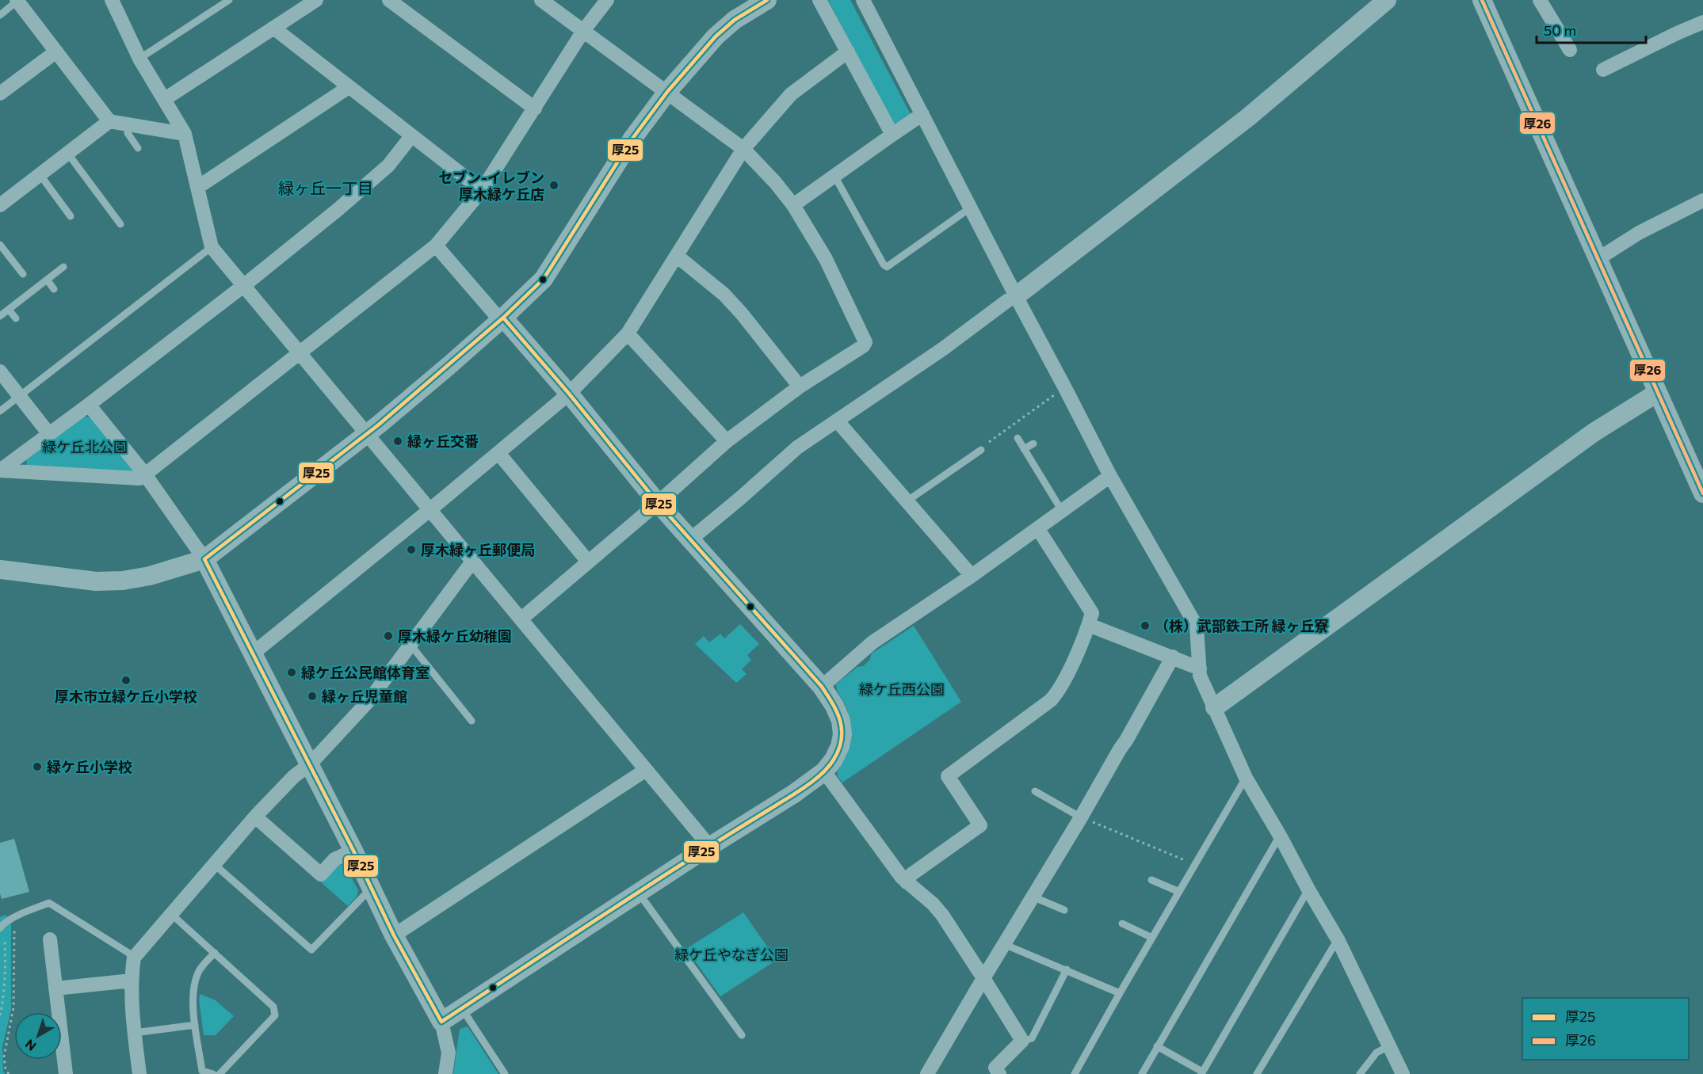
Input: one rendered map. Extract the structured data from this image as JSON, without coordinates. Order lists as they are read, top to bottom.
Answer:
{
  "districts": ["緑ヶ丘一丁目"],
  "parks": ["緑ケ丘北公園", "緑ケ丘西公園", "緑ケ丘やなぎ公園"],
  "places": [
    "セブン-イレブン 厚木緑ケ丘店",
    "緑ヶ丘交番",
    "厚木緑ヶ丘郵便局",
    "（株）武部鉄工所 緑ヶ丘寮",
    "厚木緑ケ丘幼稚園",
    "緑ケ丘公民館体育室",
    "厚木市立緑ケ丘小学校",
    "緑ヶ丘児童館",
    "緑ケ丘小学校"
  ],
  "lines": ["transit line 厚25", "transit line 厚26"],
  "legend": ["厚25", "厚26"],
  "scale_bar": "50 m",
  "north": "bottom left"
}
